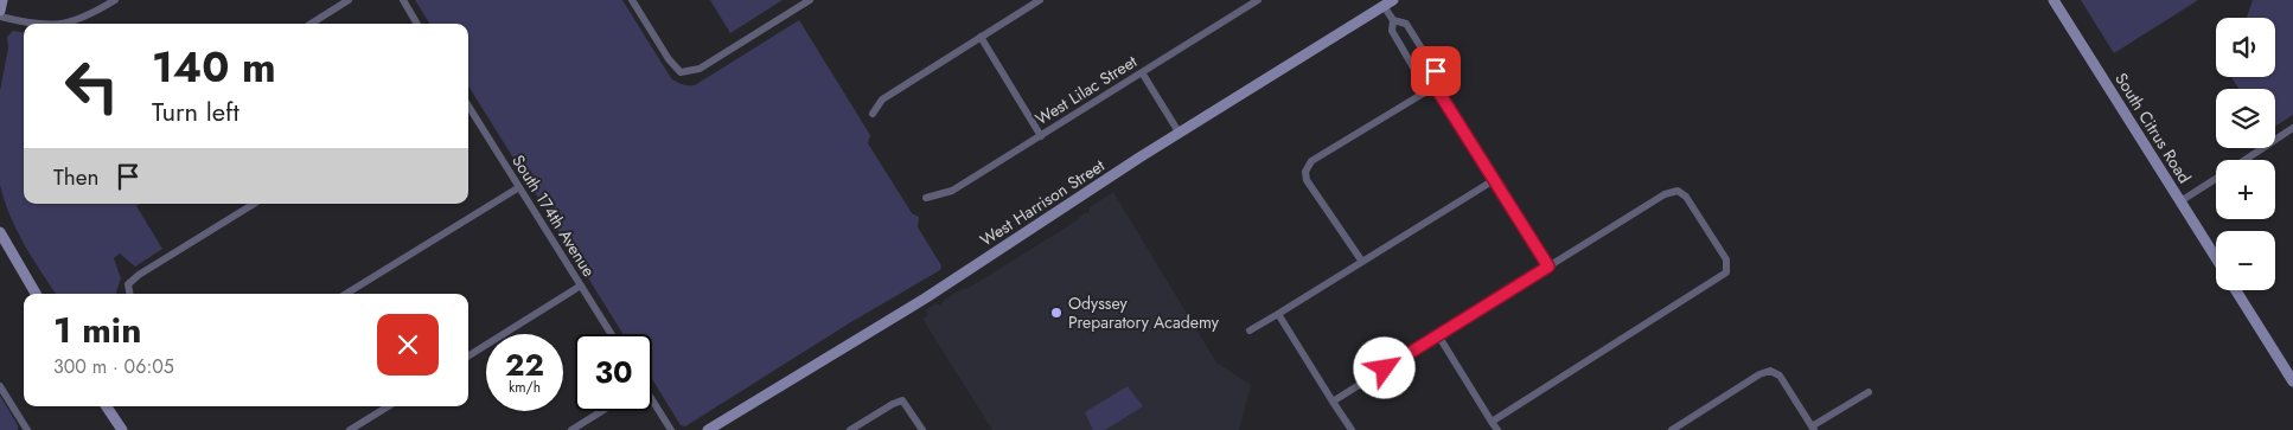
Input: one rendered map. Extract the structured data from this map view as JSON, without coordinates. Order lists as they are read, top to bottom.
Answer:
{
  "streets": {
    "street": [
      "West Lilac Street",
      "South Citrus Road",
      "West Harrison Street",
      "South 174th Avenue"
    ]
  },
  "places": ["Odyssey Preparatory Academy"],
  "page": {
    "map_buttons": ["+", "−"],
    "turn": ["140 m", "Turn left"],
    "then": "Then",
    "heading": ["1 min", "300 m · 06:05"],
    "speed": "22 km/h",
    "limit": "30"
  }
}
